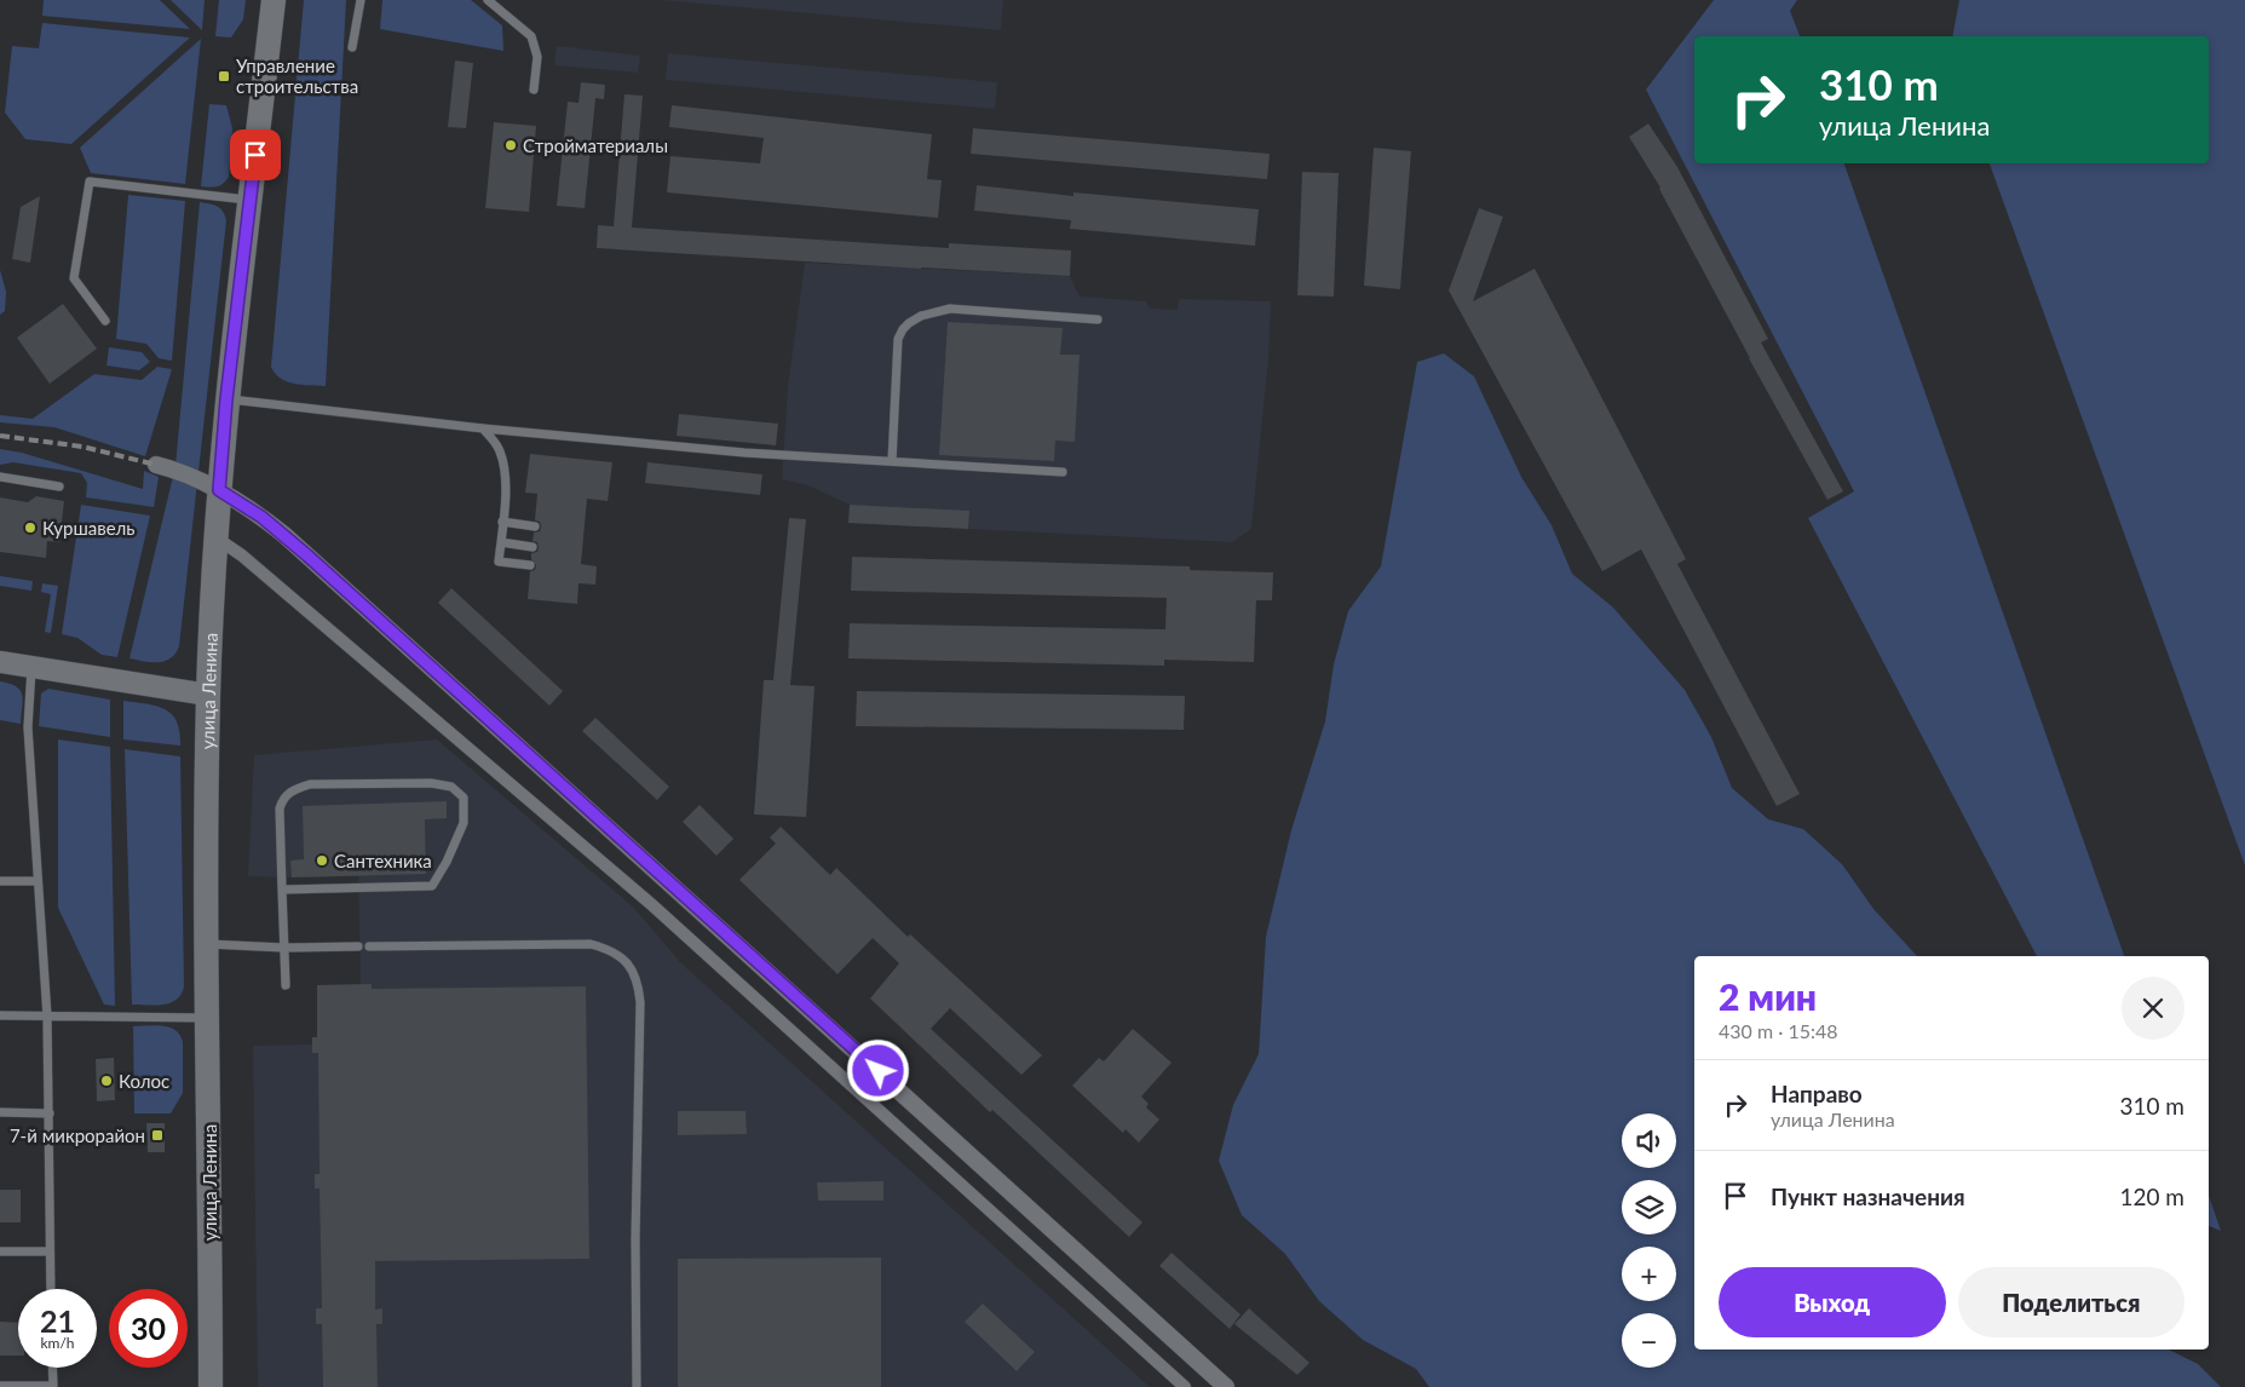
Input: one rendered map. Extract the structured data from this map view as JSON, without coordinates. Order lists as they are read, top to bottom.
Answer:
{
  "streets": {
    "main road": ["улица Ленина"]
  },
  "places": {
    "transit": ["Управление строительства", "7-й микрорайон"],
    "other": [
      "Стройматериалы",
      "Куршавель",
      "Сантехника",
      "Колос"
    ]
  },
  "page": {
    "turn": ["310 m", "улица Ленина"],
    "heading": ["2 мин", "430 m · 15:48"],
    "list": [
      {
        "name": "Направо",
        "note": "улица Ленина",
        "value": "310 m"
      },
      {
        "name": "Пункт назначения",
        "value": "120 m"
      }
    ],
    "map_buttons": ["+", "−"],
    "buttons": ["Выход", "Поделиться"],
    "speed": "21 km/h",
    "limit": "30"
  }
}
